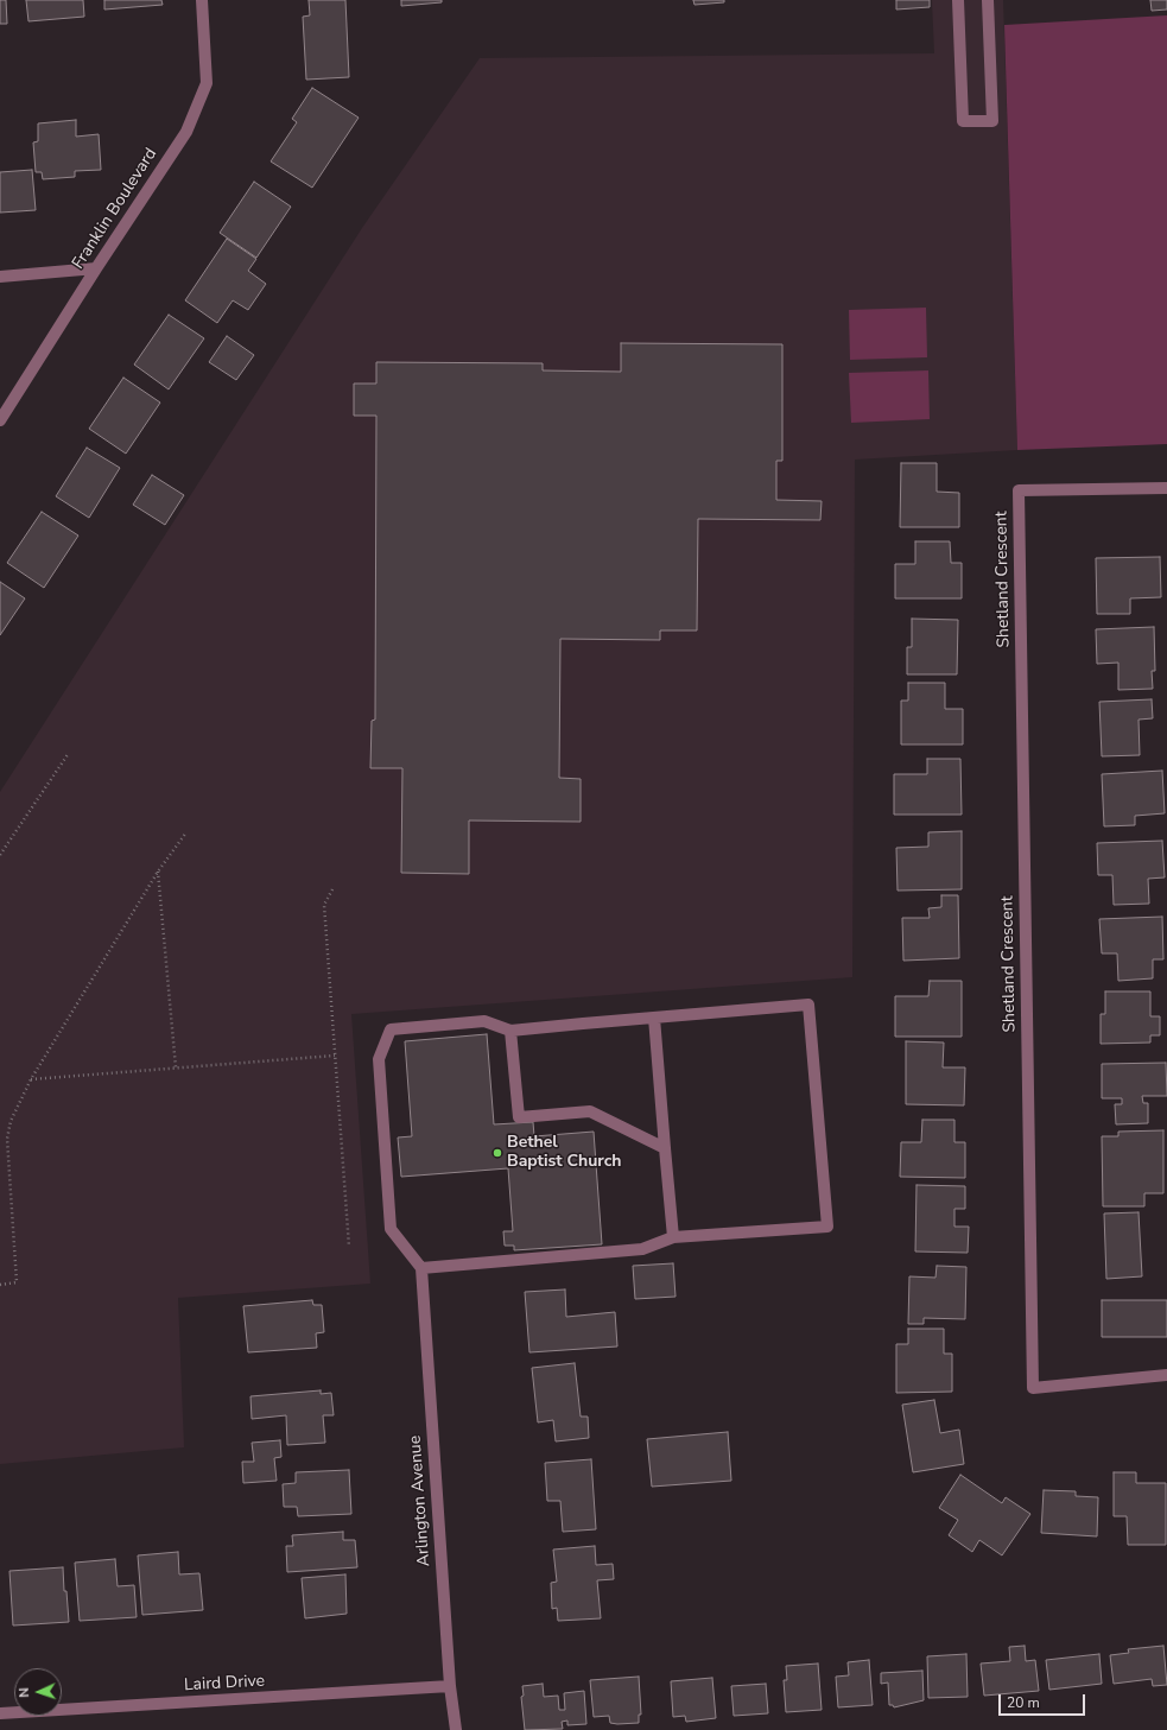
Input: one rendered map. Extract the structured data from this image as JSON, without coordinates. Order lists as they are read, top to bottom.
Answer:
{
  "streets": {
    "street": [
      "Franklin Boulevard",
      "Shetland Crescent",
      "Arlington Avenue",
      "Laird Drive"
    ]
  },
  "crossings": [
    ["Arlington Avenue", "Laird Drive"]
  ],
  "places": ["Bethel Baptist Church"],
  "scale_bar": "20 m",
  "north": "left"
}
